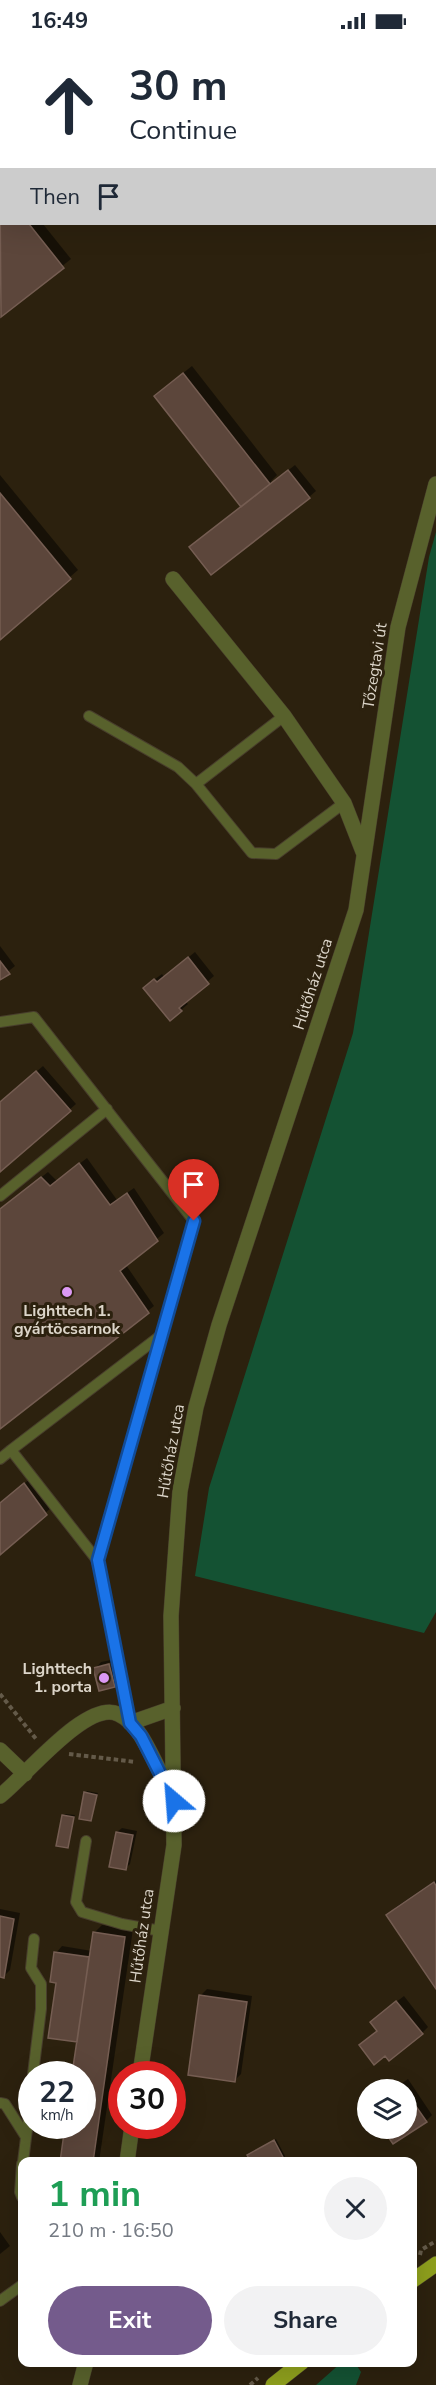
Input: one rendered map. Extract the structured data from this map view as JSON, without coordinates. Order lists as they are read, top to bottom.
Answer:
{
  "streets": {
    "street": ["Tőzegtavi út", "Hűtőház utca"]
  },
  "crossings": [
    ["Tőzegtavi út", "Hűtőház utca"]
  ],
  "places": ["Lighttech 1. gyártöcsarnok", "Lighttech 1. porta"],
  "page": {
    "status": "16:49",
    "turn": ["30 m", "Continue"],
    "then": "Then",
    "speed": "22 km/h",
    "limit": "30",
    "heading": ["1 min", "210 m · 16:50"],
    "buttons": ["Exit", "Share"]
  }
}
